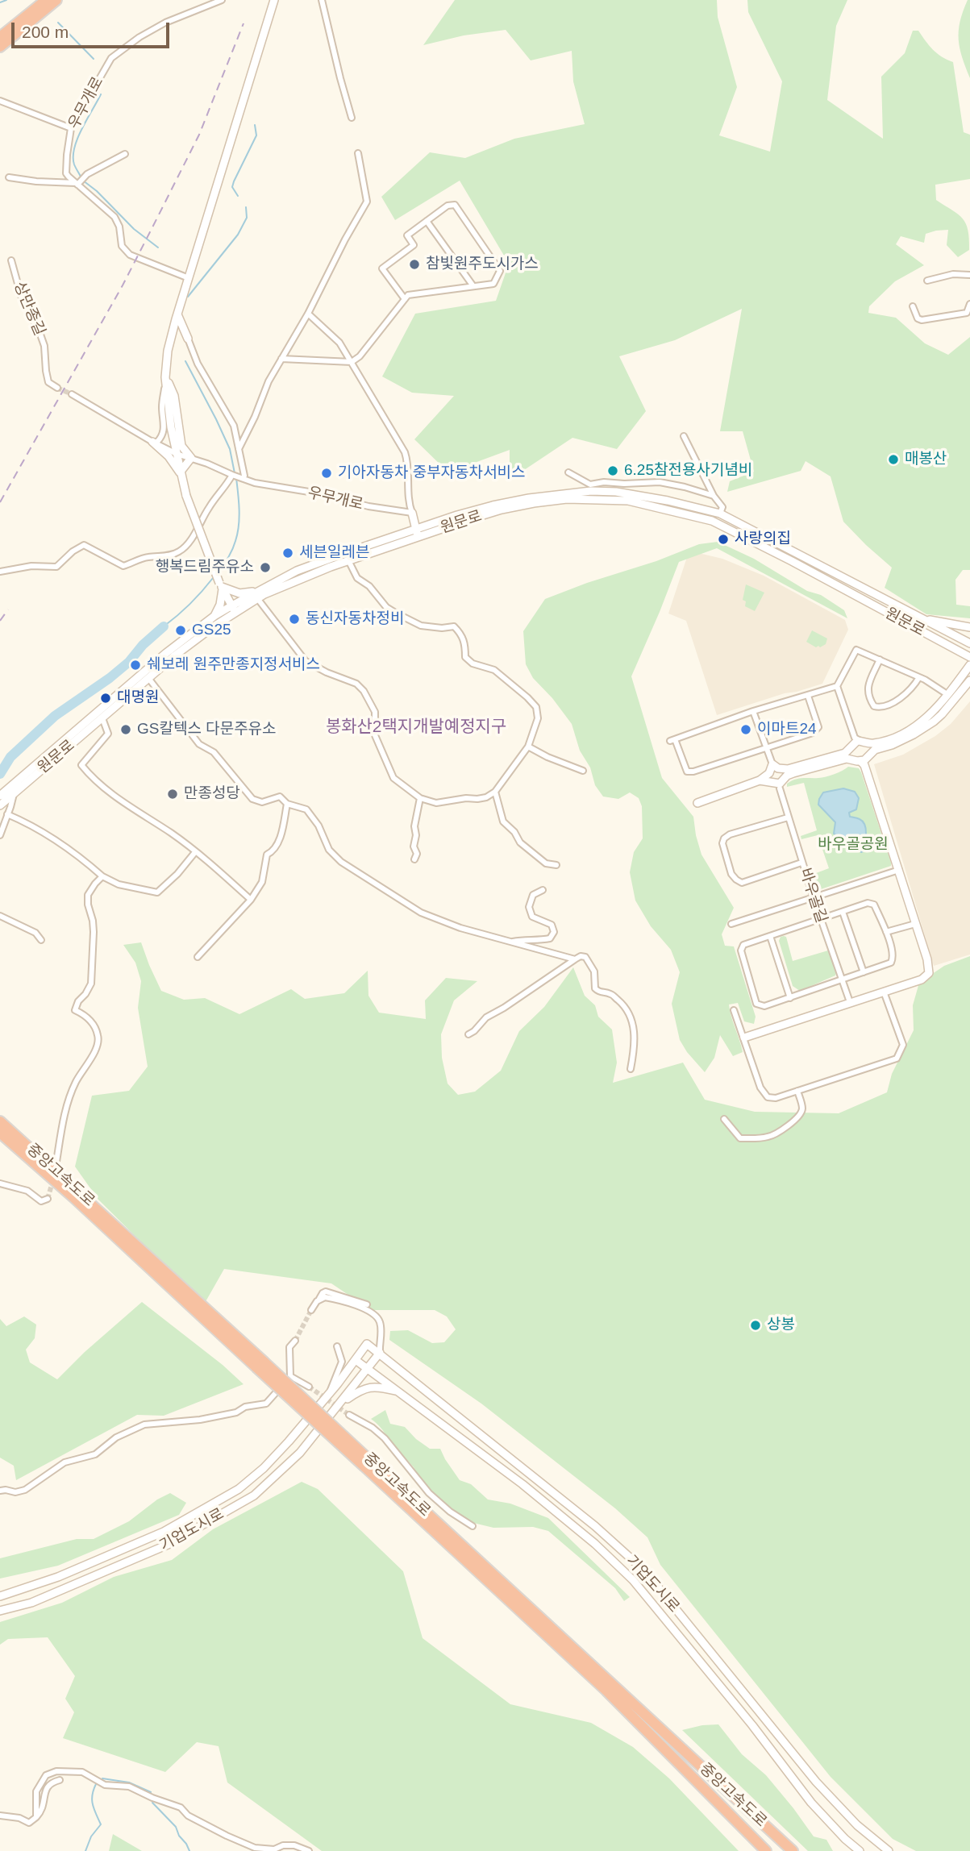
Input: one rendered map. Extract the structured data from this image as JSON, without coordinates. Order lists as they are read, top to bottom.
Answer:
{
  "streets": {
    "highway": ["중앙고속도로"],
    "street": [
      "우무개로",
      "상만종길",
      "원문로",
      "바우골길",
      "기업도시로"
    ]
  },
  "districts": ["봉화산2택지개발예정지구"],
  "parks": ["바우골공원"],
  "places": [
    "참빛원주도시가스",
    "매봉산",
    "6.25참전용사기념비",
    "기아자동차 중부자동차서비스",
    "사랑의집",
    "세븐일레븐",
    "행복드림주유소",
    "동신자동차정비",
    "GS25",
    "쉐보레 원주만종지정서비스",
    "대명원",
    "GS칼텍스 다문주유소",
    "이마트24",
    "만종성당",
    "상봉"
  ],
  "scale_bar": "200 m"
}
